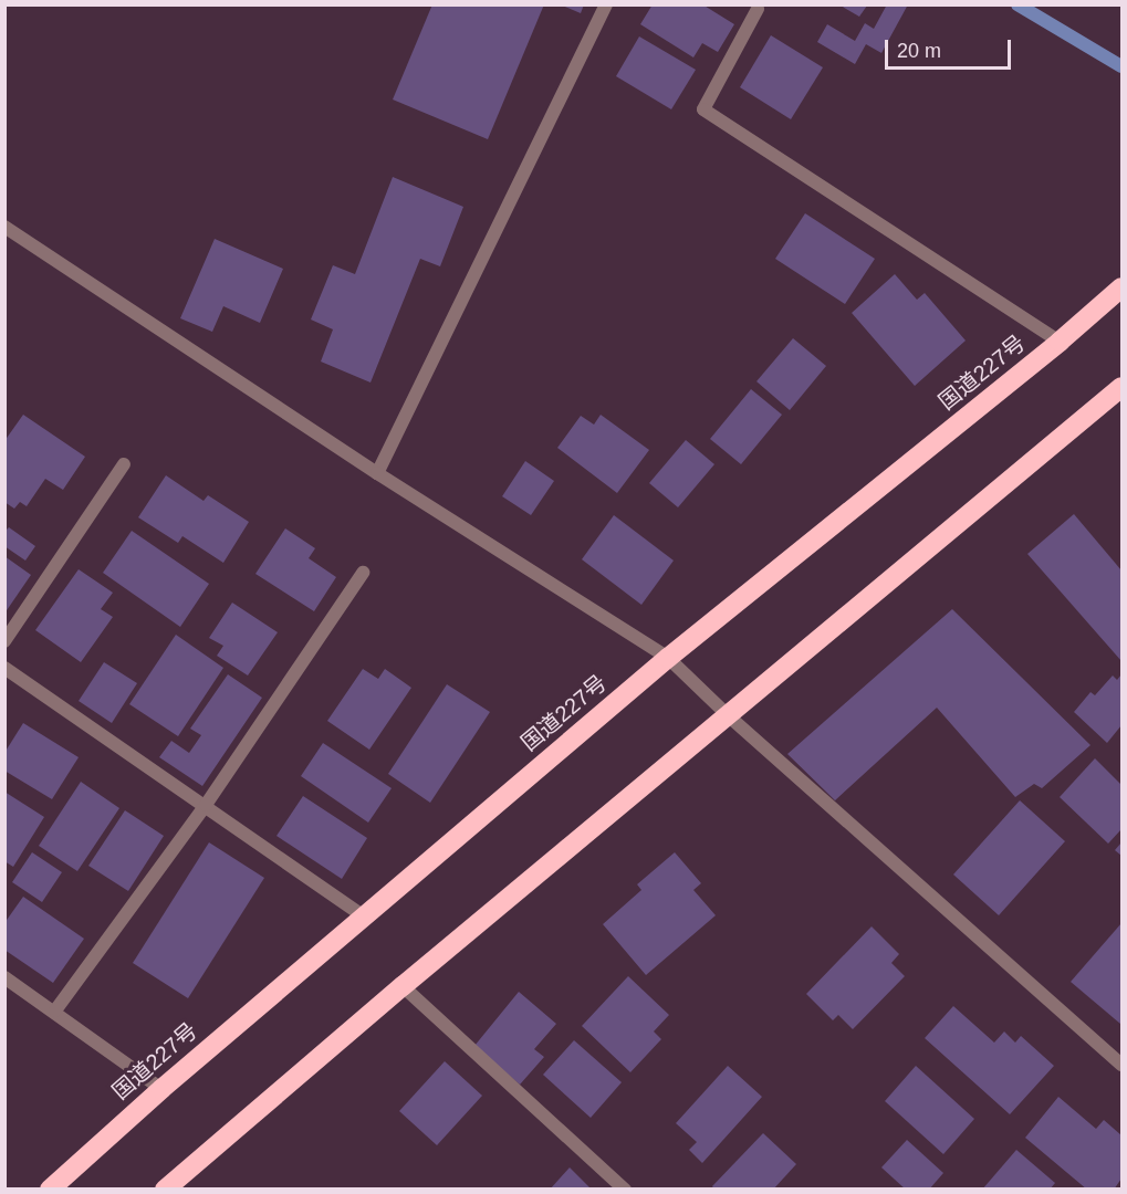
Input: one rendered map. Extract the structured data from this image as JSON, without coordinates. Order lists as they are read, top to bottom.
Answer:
{
  "streets": {
    "highway": ["国道227号"]
  },
  "scale_bar": "20 m"
}
